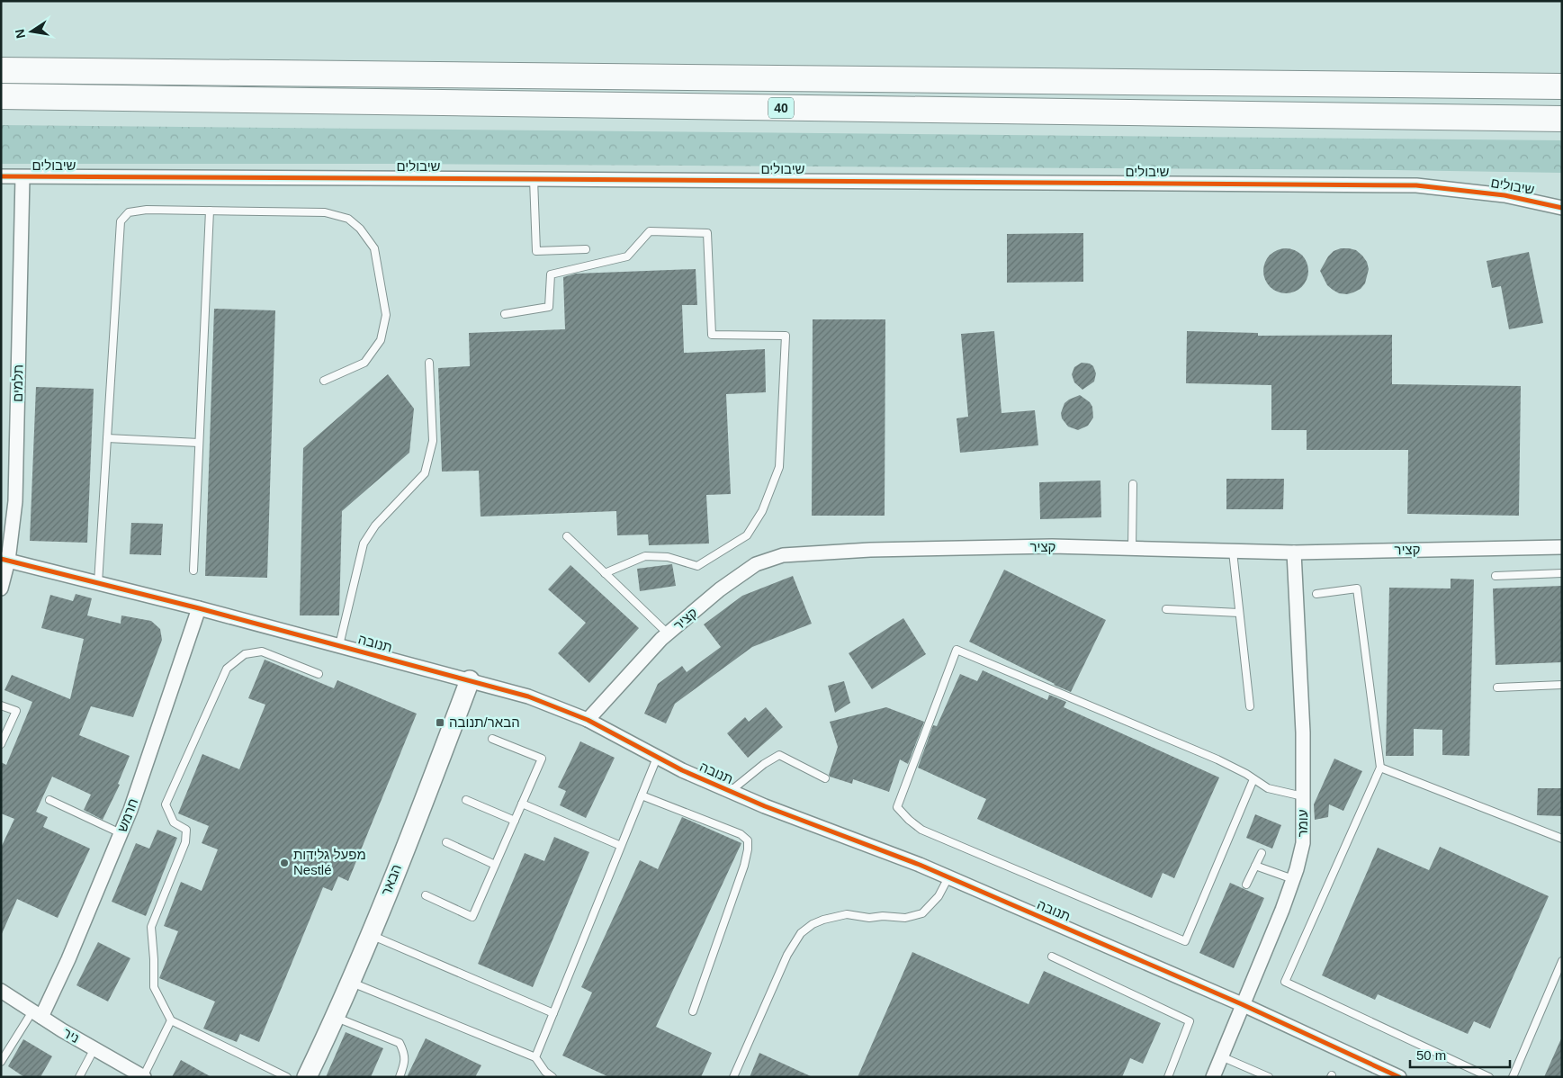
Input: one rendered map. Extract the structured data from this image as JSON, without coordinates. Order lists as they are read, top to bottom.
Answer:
{
  "streets": {
    "highway": ["40"],
    "street": [
      "שיבולים",
      "תלמים",
      "קציר",
      "תנובה",
      "חרמש",
      "עומר",
      "הבאר",
      "ניר"
    ]
  },
  "crossings": [
    ["שיבולים", "תלמים"],
    ["תלמים", "תנובה"],
    ["קציר", "תנובה"],
    ["קציר", "עומר"],
    ["תנובה", "חרמש"],
    ["תנובה", "עומר"],
    ["תנובה", "הבאר"],
    ["חרמש", "ניר"]
  ],
  "places": {
    "transit": ["הבאר/תנובה"],
    "other": ["מפעל גלידות Nestlé"]
  },
  "scale_bar": "50 m",
  "north": "left"
}
